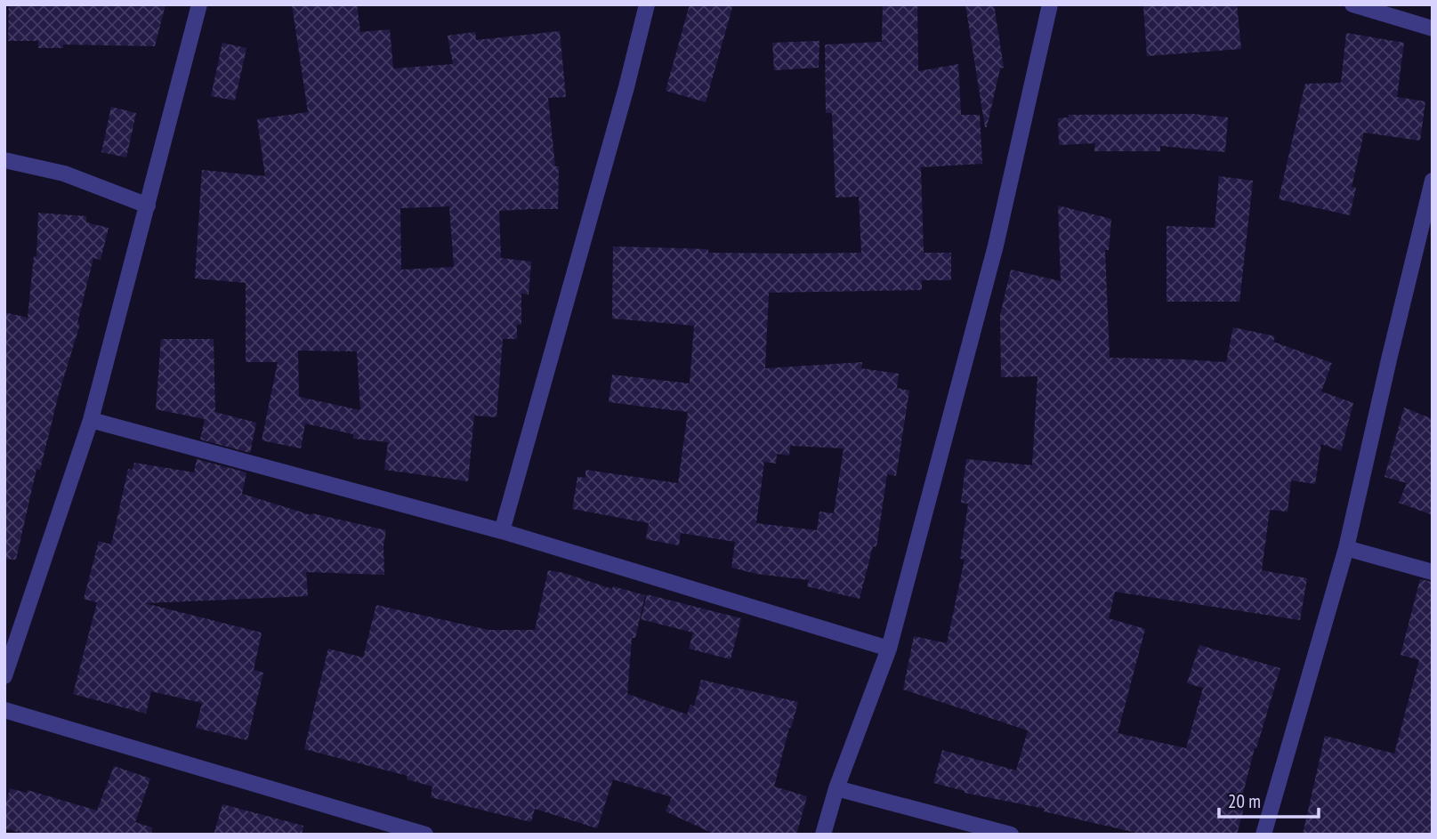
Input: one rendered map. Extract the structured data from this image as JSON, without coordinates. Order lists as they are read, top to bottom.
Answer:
{
  "scale_bar": "20 m"
}
